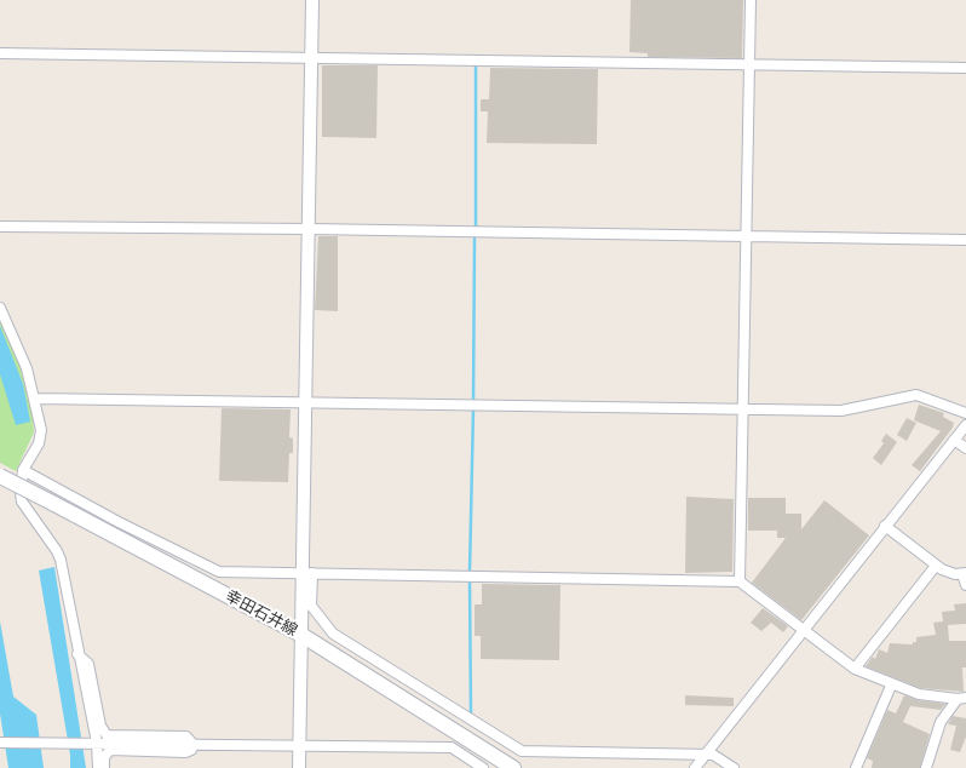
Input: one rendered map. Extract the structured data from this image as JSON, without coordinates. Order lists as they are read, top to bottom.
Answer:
{
  "streets": {
    "main road": ["幸田石井線"]
  }
}
